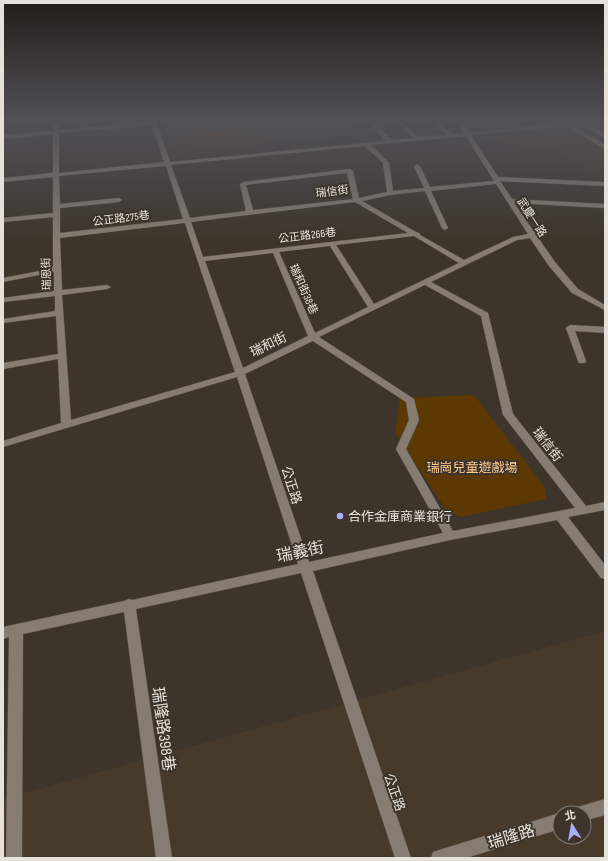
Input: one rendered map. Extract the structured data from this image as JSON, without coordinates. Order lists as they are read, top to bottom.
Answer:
{
  "streets": {
    "street": [
      "瑞信街",
      "武慶一路",
      "公正路275巷",
      "公正路266巷",
      "瑞恩街",
      "瑞和街38巷",
      "瑞和街",
      "公正路",
      "瑞義街",
      "瑞隆路398巷",
      "瑞隆路"
    ]
  },
  "crossings": [
    ["瑞信街", "公正路275巷"],
    ["瑞信街", "公正路266巷"],
    ["瑞信街", "瑞和街"],
    ["瑞信街", "公正路"],
    ["瑞信街", "瑞義街"],
    ["武慶一路", "瑞和街"],
    ["公正路275巷", "瑞恩街"],
    ["公正路275巷", "公正路"],
    ["公正路266巷", "瑞和街38巷"],
    ["公正路266巷", "公正路"],
    ["瑞恩街", "瑞和街"],
    ["瑞和街38巷", "瑞和街"],
    ["瑞和街", "公正路"],
    ["公正路", "瑞義街"],
    ["瑞義街", "瑞隆路398巷"]
  ],
  "parks": ["瑞崗兒童遊戲場"],
  "places": ["合作金庫商業銀行"],
  "north": "top"
}
